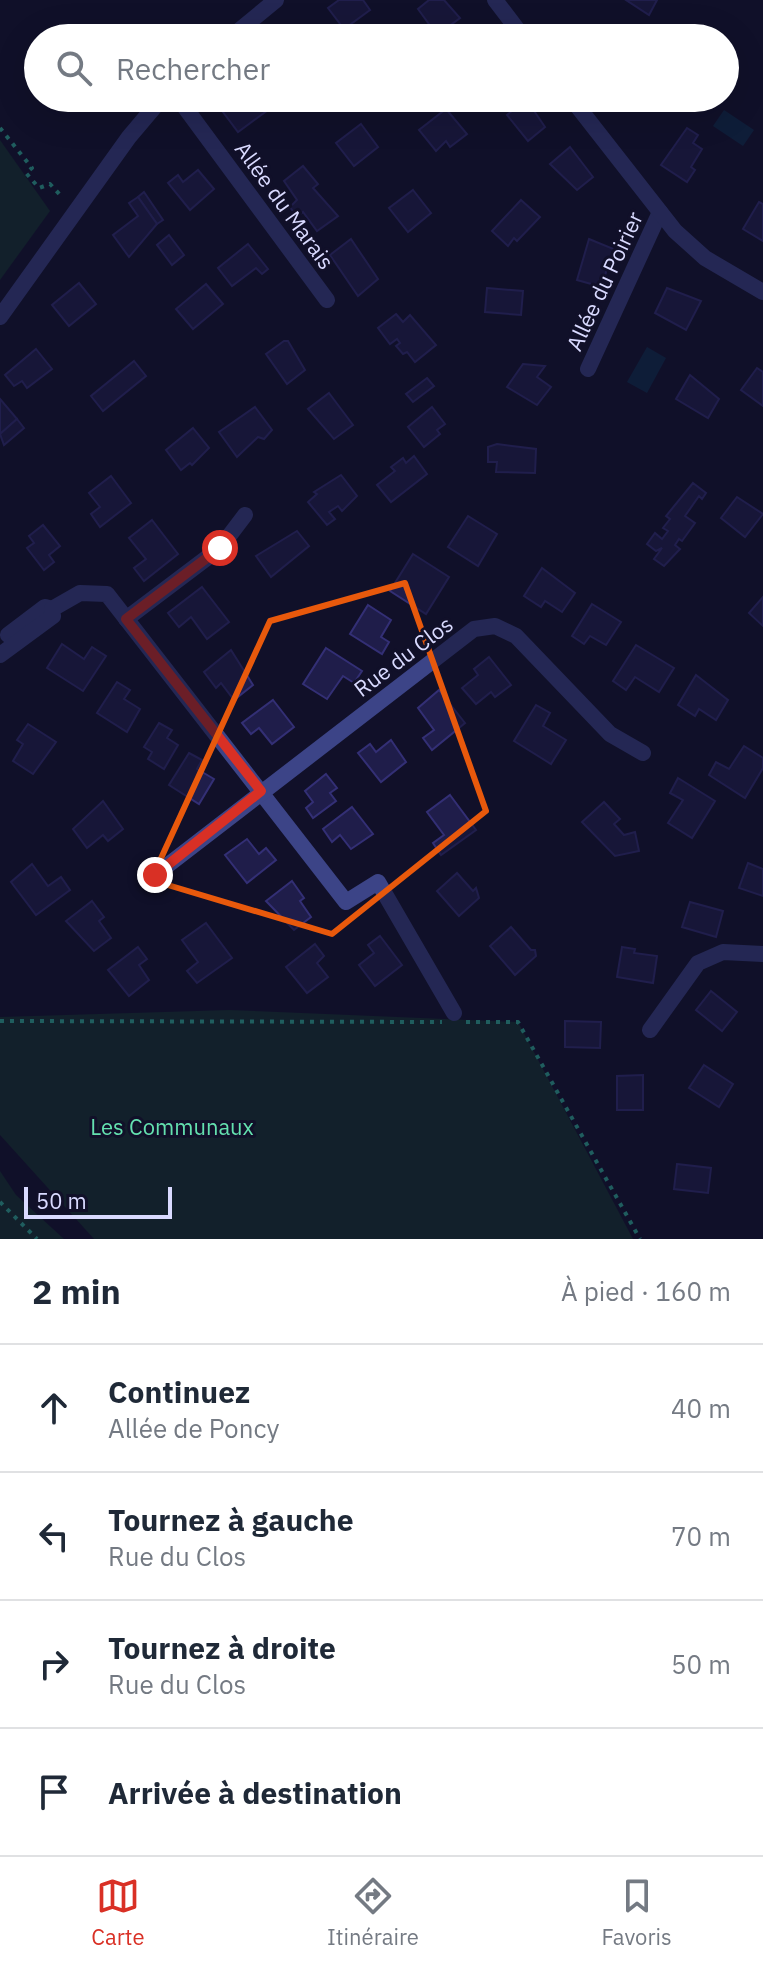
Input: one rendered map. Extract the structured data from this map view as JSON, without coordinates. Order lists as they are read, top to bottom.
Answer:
{
  "streets": {
    "street": ["Allée du Marais", "Allée du Poirier", "Rue du Clos"]
  },
  "parks": ["Les Communaux"],
  "scale_bar": "50 m",
  "page": {
    "search": "Rechercher",
    "scale": "50 m",
    "heading": ["2 min", "À pied · 160 m"],
    "list": [
      ["Continuez", "Allée de Poncy", "40 m"],
      ["Tournez à gauche", "Rue du Clos", "70 m"],
      ["Tournez à droite", "Rue du Clos", "50 m"],
      "Arrivée à destination"
    ],
    "nav": ["Carte", "Itinéraire", "Favoris"]
  }
}
